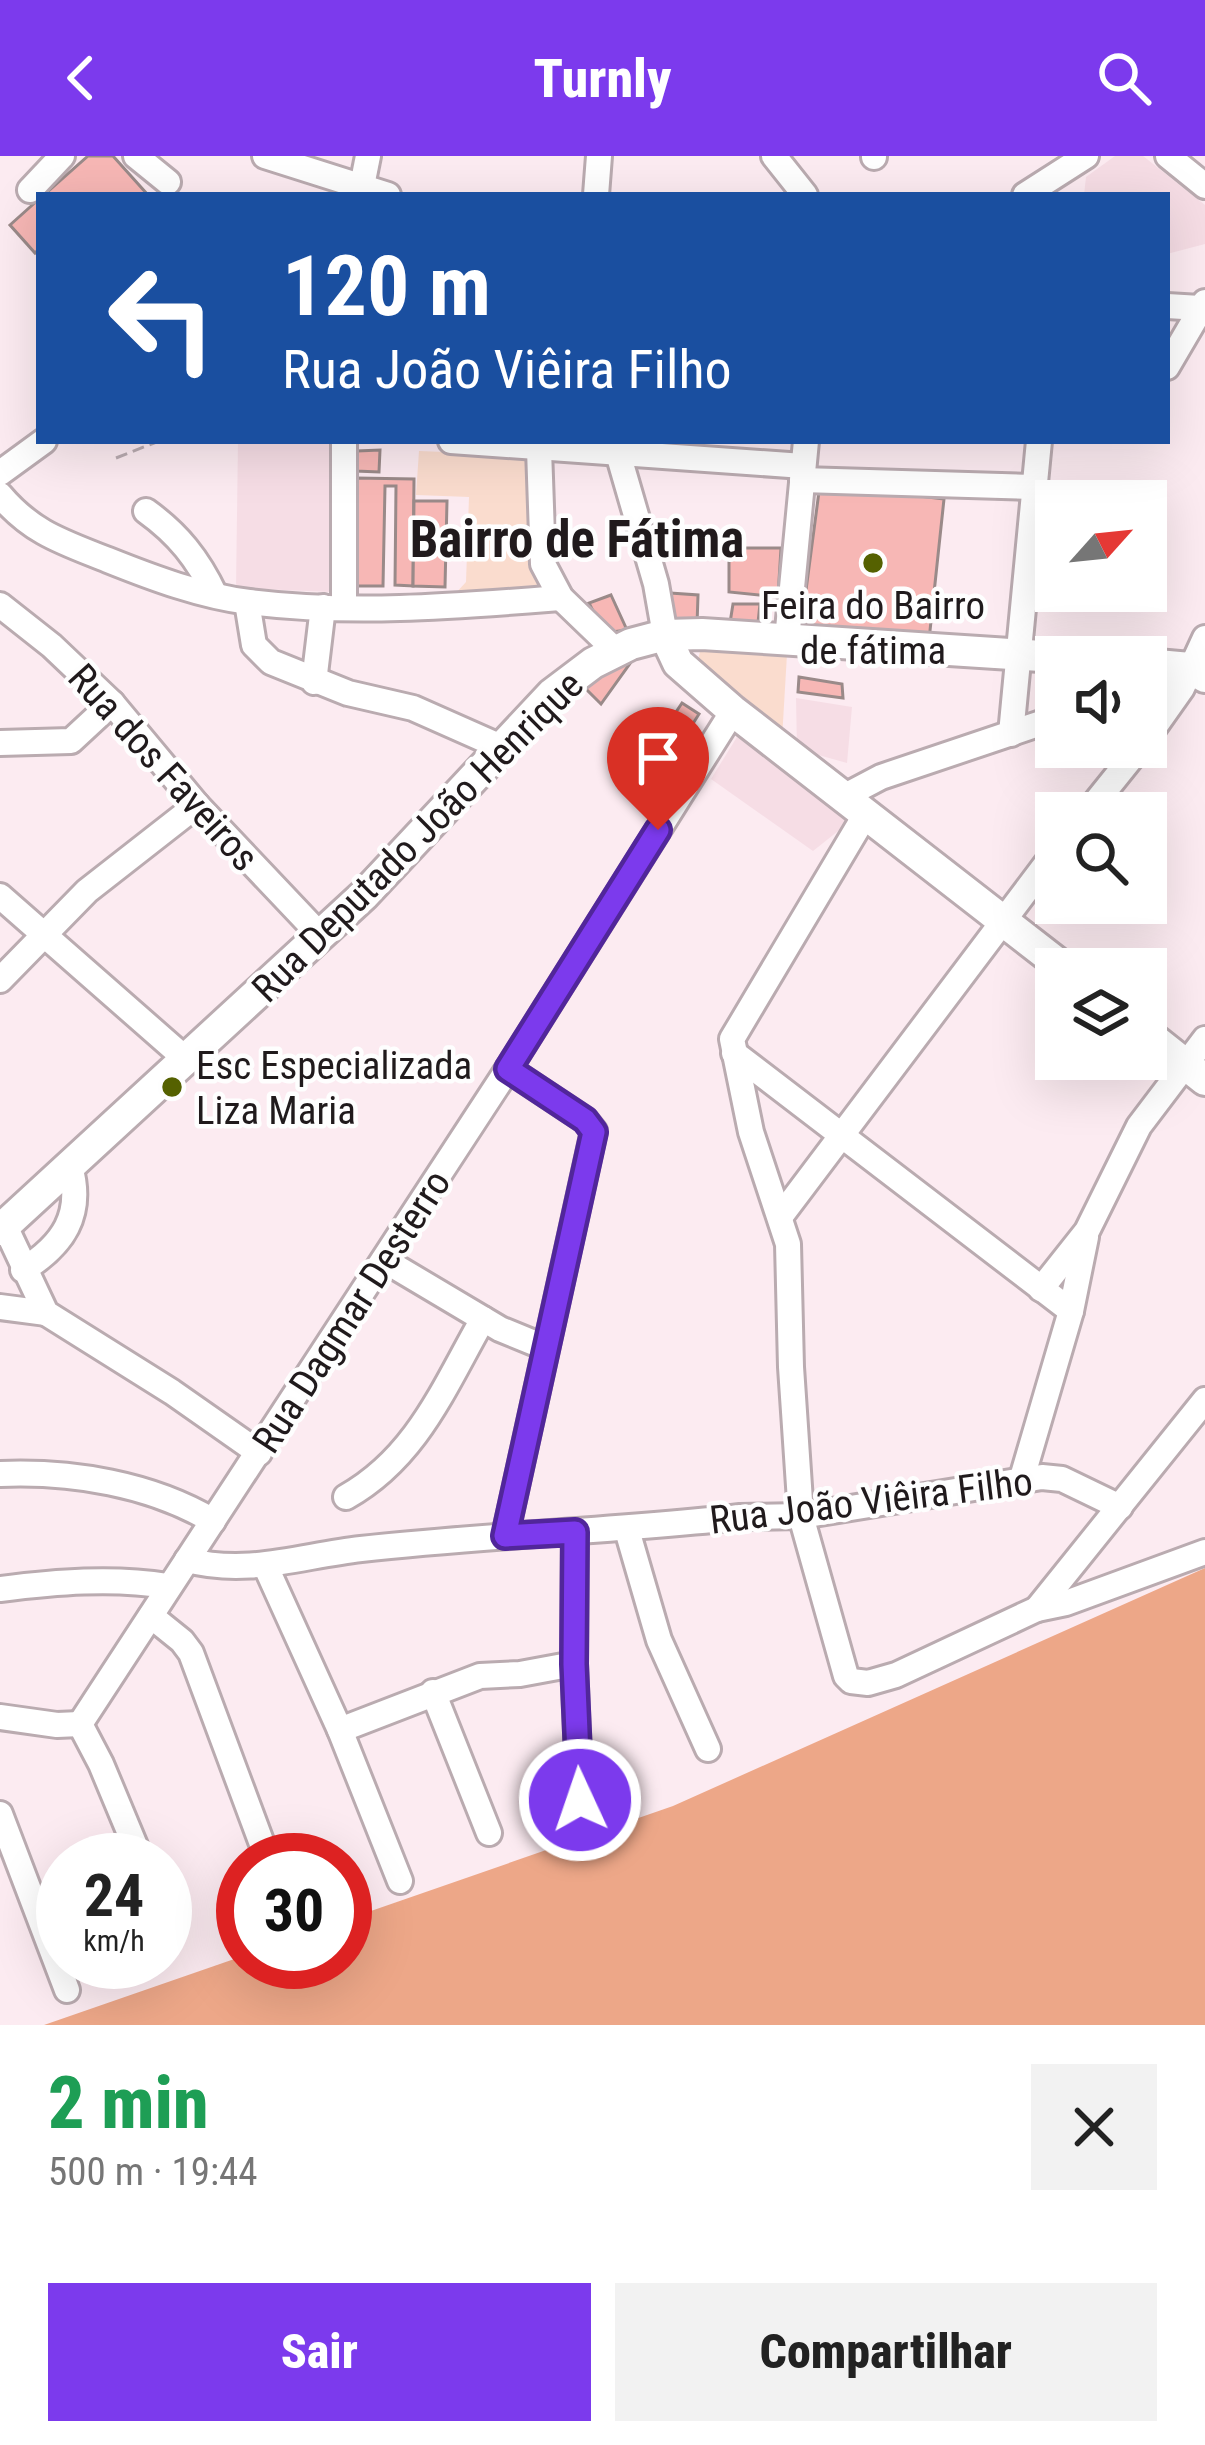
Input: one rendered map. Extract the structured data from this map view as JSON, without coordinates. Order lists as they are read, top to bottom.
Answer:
{
  "streets": {
    "main road": ["Rua Deputado João Henrique"],
    "street": ["Rua dos Faveiros", "Rua Dagmar Desterro", "Rua João Viêira Filho"]
  },
  "crossings": [
    ["Rua dos Faveiros", "Rua Deputado João Henrique"],
    ["Rua Dagmar Desterro", "Rua João Viêira Filho"]
  ],
  "districts": ["Bairro de Fátima"],
  "places": ["Feira do Bairro de fátima", "Esc Especializada Liza Maria"],
  "north": "top right",
  "page": {
    "header": "Turnly",
    "turn": ["120 m", "Rua João Viêira Filho"],
    "speed": "24 km/h",
    "limit": "30",
    "heading": ["2 min", "500 m · 19:44"],
    "buttons": ["Sair", "Compartilhar"]
  }
}
